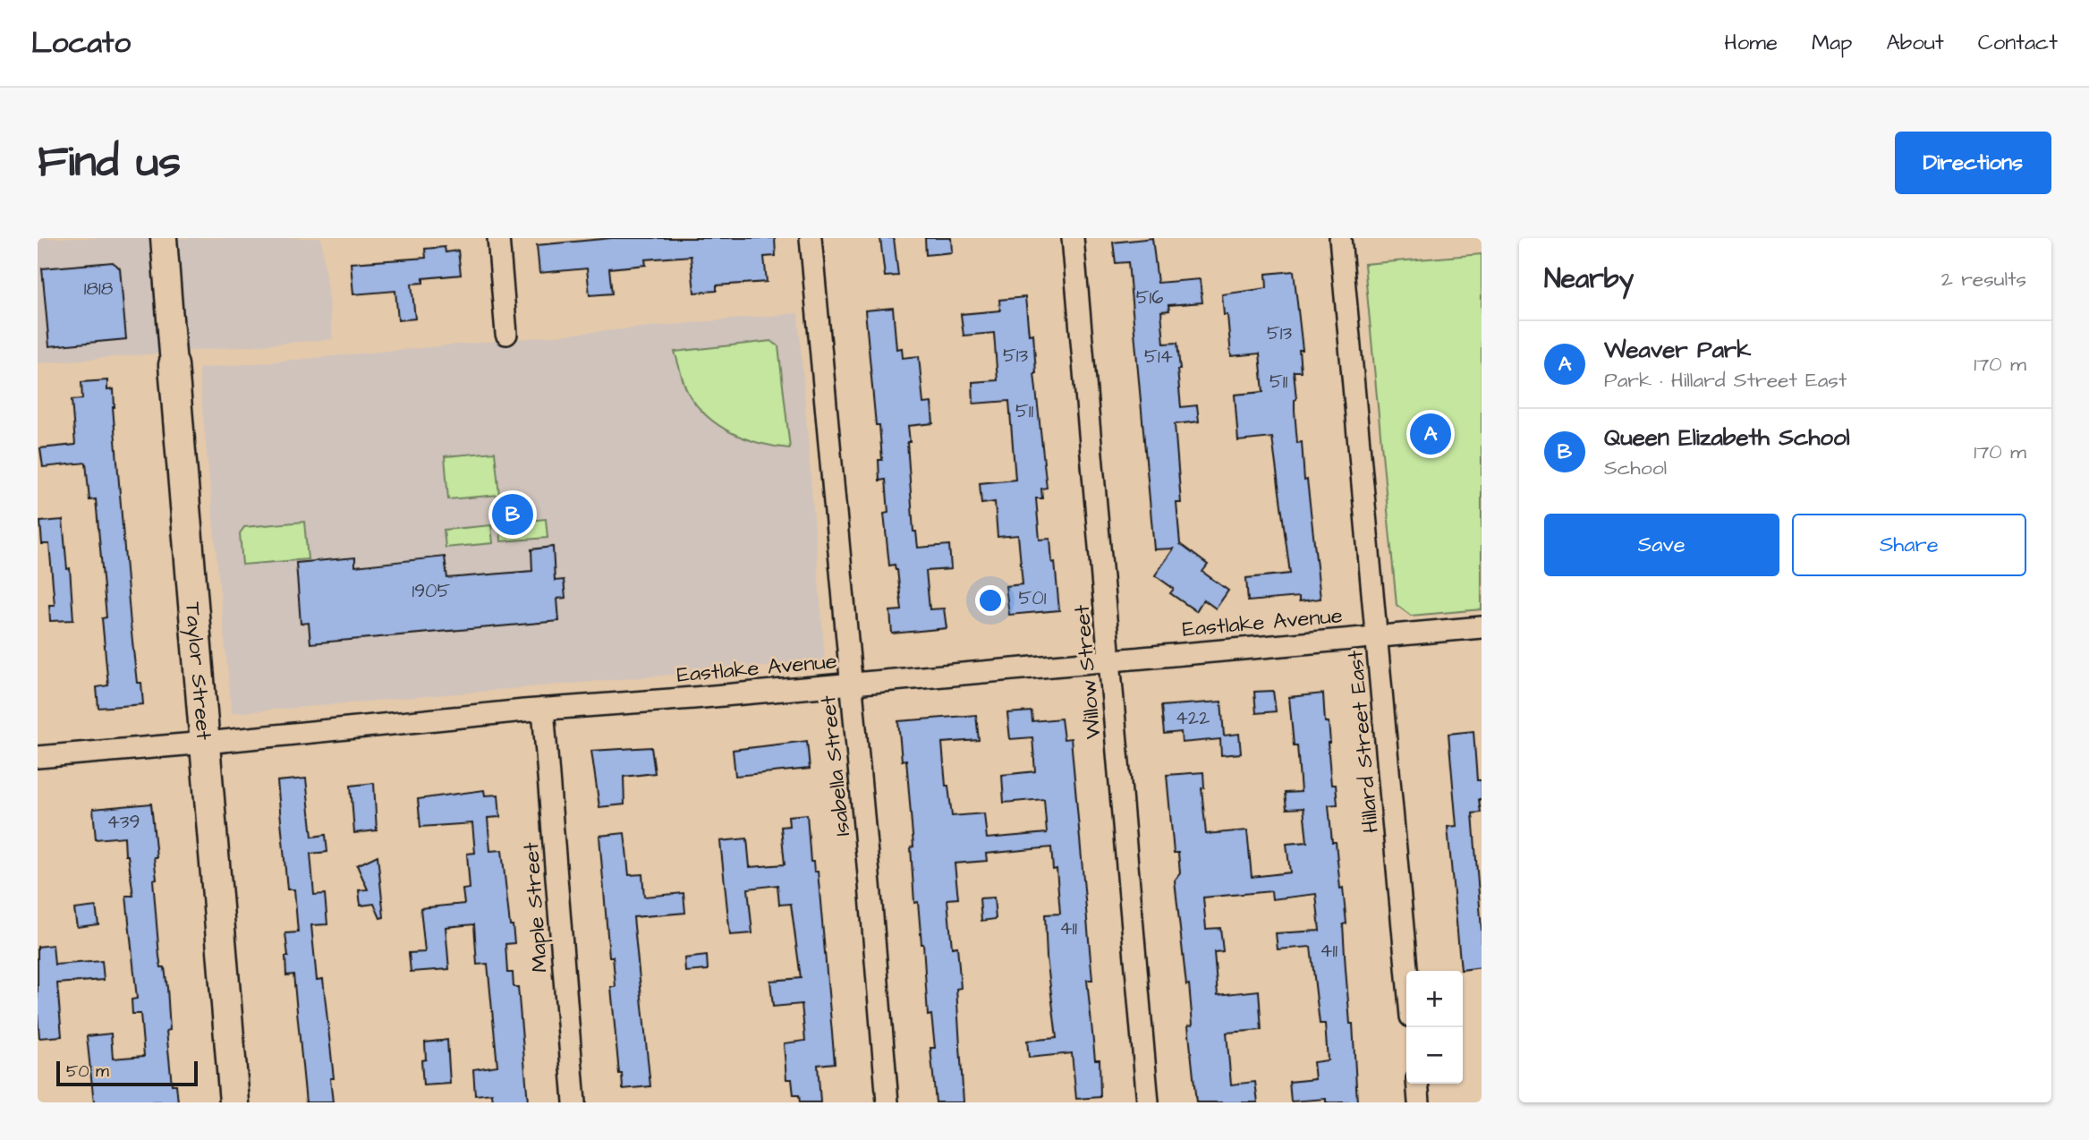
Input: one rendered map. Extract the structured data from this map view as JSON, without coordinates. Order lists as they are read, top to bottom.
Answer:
{
  "streets": {
    "main road": ["Taylor Street"],
    "street": [
      "Eastlake Avenue",
      "Willow Street",
      "Hillard Street East",
      "Isabella Street",
      "Maple Street"
    ]
  },
  "crossings": [
    ["Eastlake Avenue", "Taylor Street"],
    ["Eastlake Avenue", "Willow Street"],
    ["Eastlake Avenue", "Hillard Street East"],
    ["Eastlake Avenue", "Isabella Street"],
    ["Eastlake Avenue", "Maple Street"]
  ],
  "house_numbers": [
    "1818",
    "516",
    "513",
    "513",
    "514",
    "511",
    "511",
    "1905",
    "501",
    "422",
    "439",
    "411",
    "411"
  ],
  "scale_bar": "50 m",
  "page": {
    "header": "Locato",
    "nav": [
      "Home",
      "Map",
      "About",
      "Contact"
    ],
    "buttons": [
      "Directions",
      ["Save", "Share"]
    ],
    "title": "Find us",
    "heading": ["Nearby", "2 results"],
    "list": [
      {
        "mark": "A",
        "name": "Weaver Park",
        "note": "Park · Hillard Street East",
        "value": "170 m"
      },
      {
        "mark": "B",
        "name": "Queen Elizabeth School",
        "note": "School",
        "value": "170 m"
      }
    ],
    "pins": ["A", "B"],
    "map_buttons": ["+", "−"],
    "scale": "50 m"
  }
}
